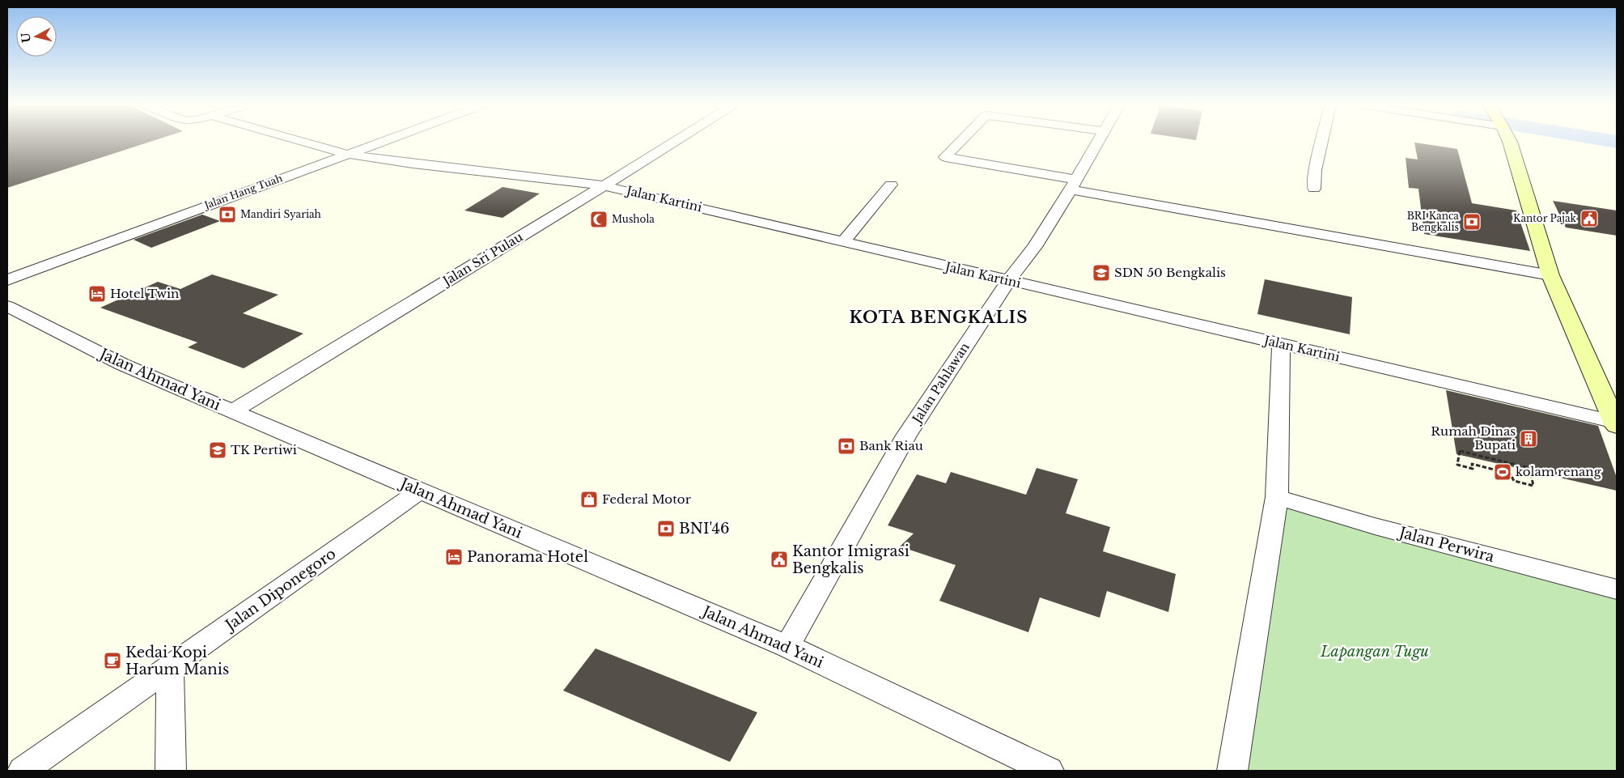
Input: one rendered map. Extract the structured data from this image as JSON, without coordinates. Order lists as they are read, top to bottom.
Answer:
{
  "streets": {
    "street": [
      "Jalan Hang Tuah",
      "Jalan Kartini",
      "Jalan Sri Pulau",
      "Jalan Ahmad Yani",
      "Jalan Pahlawan",
      "Jalan Perwira",
      "Jalan Diponegoro"
    ]
  },
  "crossings": [
    ["Jalan Hang Tuah", "Jalan Kartini"],
    ["Jalan Kartini", "Jalan Sri Pulau"],
    ["Jalan Kartini", "Jalan Pahlawan"],
    ["Jalan Sri Pulau", "Jalan Ahmad Yani"],
    ["Jalan Ahmad Yani", "Jalan Pahlawan"],
    ["Jalan Ahmad Yani", "Jalan Diponegoro"]
  ],
  "districts": ["KOTA BENGKALIS"],
  "parks": ["Lapangan Tugu"],
  "places": {
    "bank": [
      "Mandiri Syariah",
      "BRI Kanca Bengkalis",
      "Bank Riau",
      "BNI'46"
    ],
    "public building": ["Kantor Pajak", "Kantor Imigrasi Bengkalis"],
    "mosque": ["Mushola"],
    "school or university": ["SDN 50 Bengkalis", "TK Pertiwi"],
    "hotel": ["Hotel Twin", "Panorama Hotel"],
    "building": ["Rumah Dinas Bupati"],
    "sports": ["kolam renang"],
    "shop": ["Federal Motor"],
    "cafe": ["Kedai Kopi Harum Manis"]
  },
  "north": "left"
}
